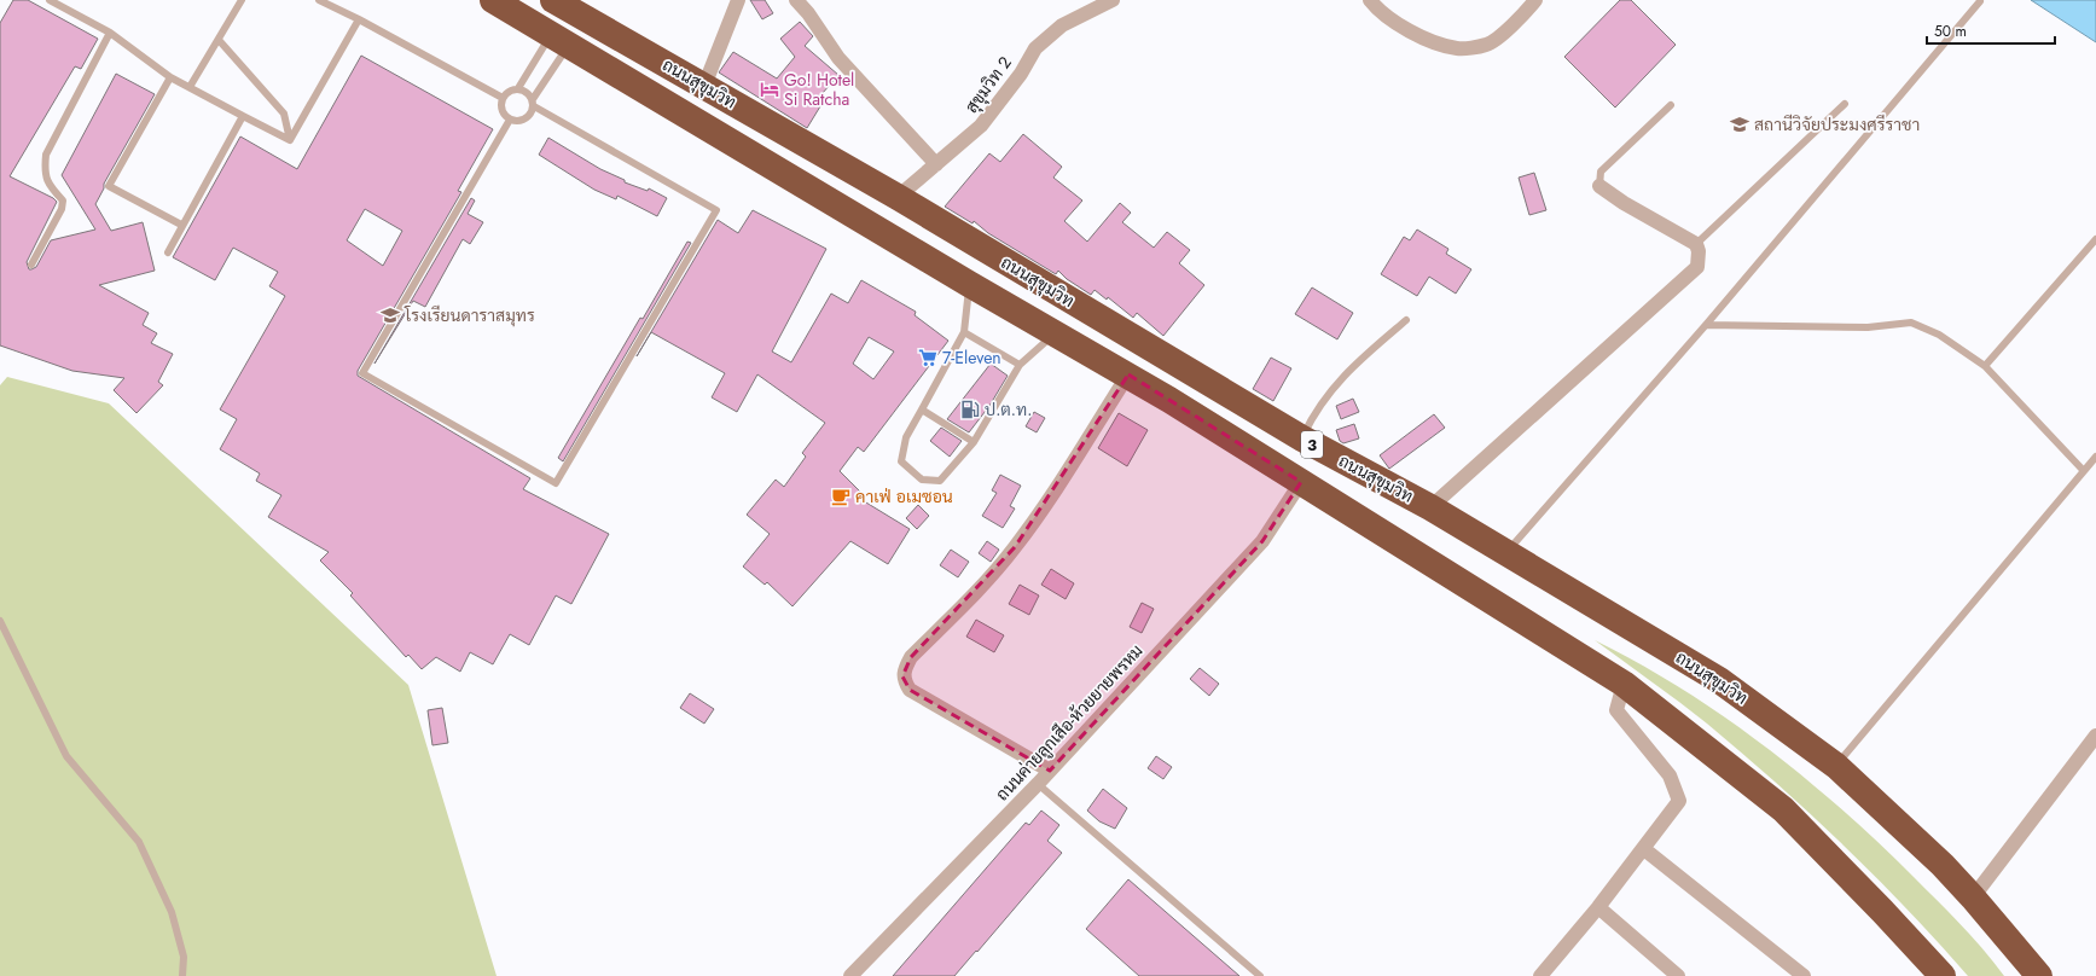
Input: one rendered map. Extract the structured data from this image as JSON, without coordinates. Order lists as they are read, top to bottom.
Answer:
{
  "streets": {
    "highway": ["ถนนสุขุมวิท", "3"],
    "street": ["สุขุมวิท 2", "ถนนค่ายลูกเสึอ-ห้วยยายพรหม"]
  },
  "crossings": [
    ["ถนนสุขุมวิท", "สุขุมวิท 2"],
    ["ถนนสุขุมวิท", "ถนนค่ายลูกเสึอ-ห้วยยายพรหม"]
  ],
  "places": {
    "hotel": ["Go! Hotel Si Ratcha"],
    "school or university": ["สถานีวิจัยประมงศรีราชา", "โรงเรียนดาราสมุทร"],
    "supermarket": ["7-Eleven"],
    "fuel station": ["ป.ต.ท."],
    "cafe": ["คาเฟ่ อเมซอน"]
  },
  "scale_bar": "50 m"
}
